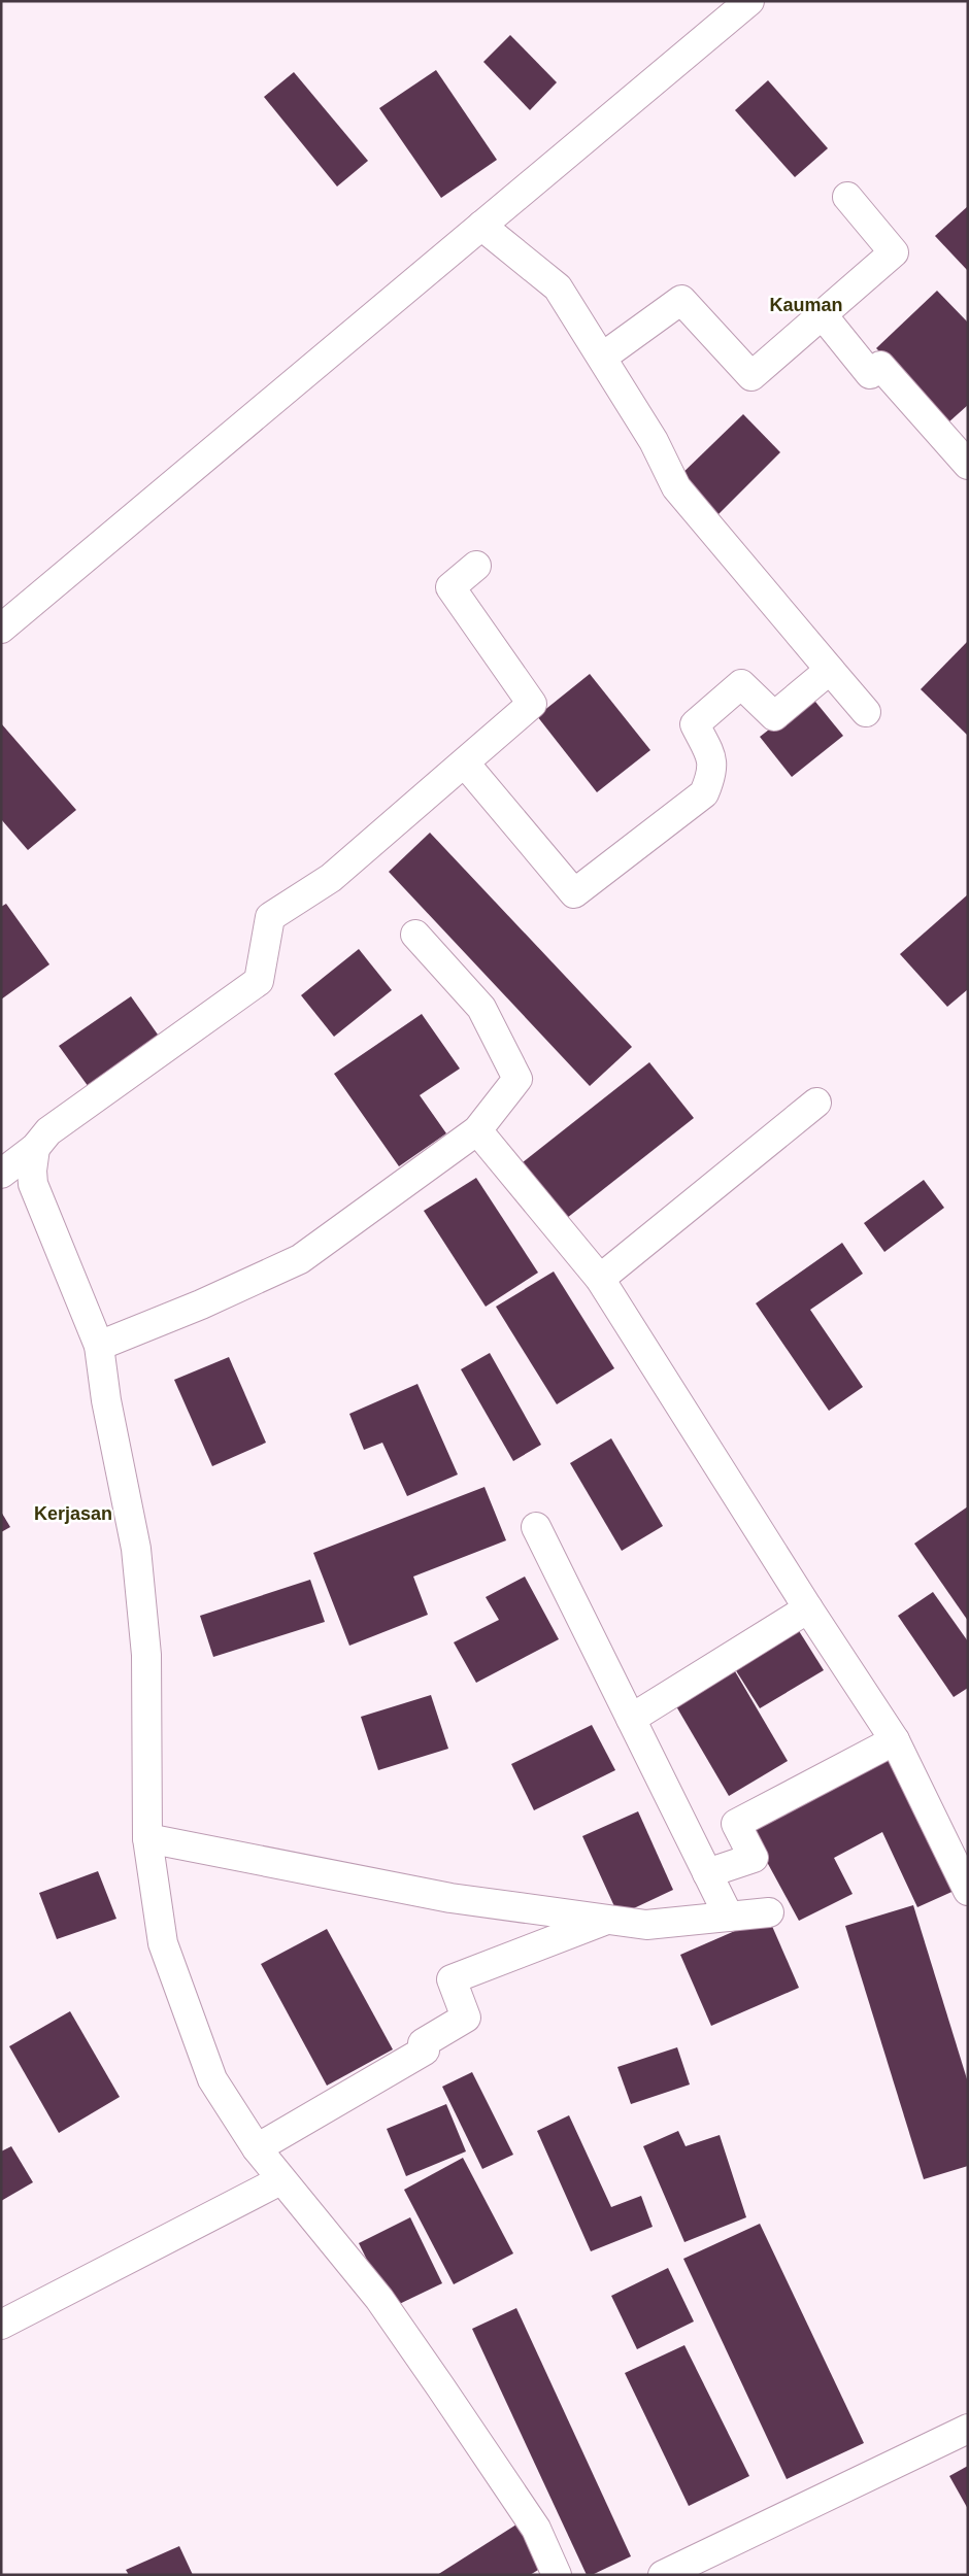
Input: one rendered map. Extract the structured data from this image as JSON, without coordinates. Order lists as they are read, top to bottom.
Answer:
{
  "districts": ["Kauman", "Kerjasan"]
}
